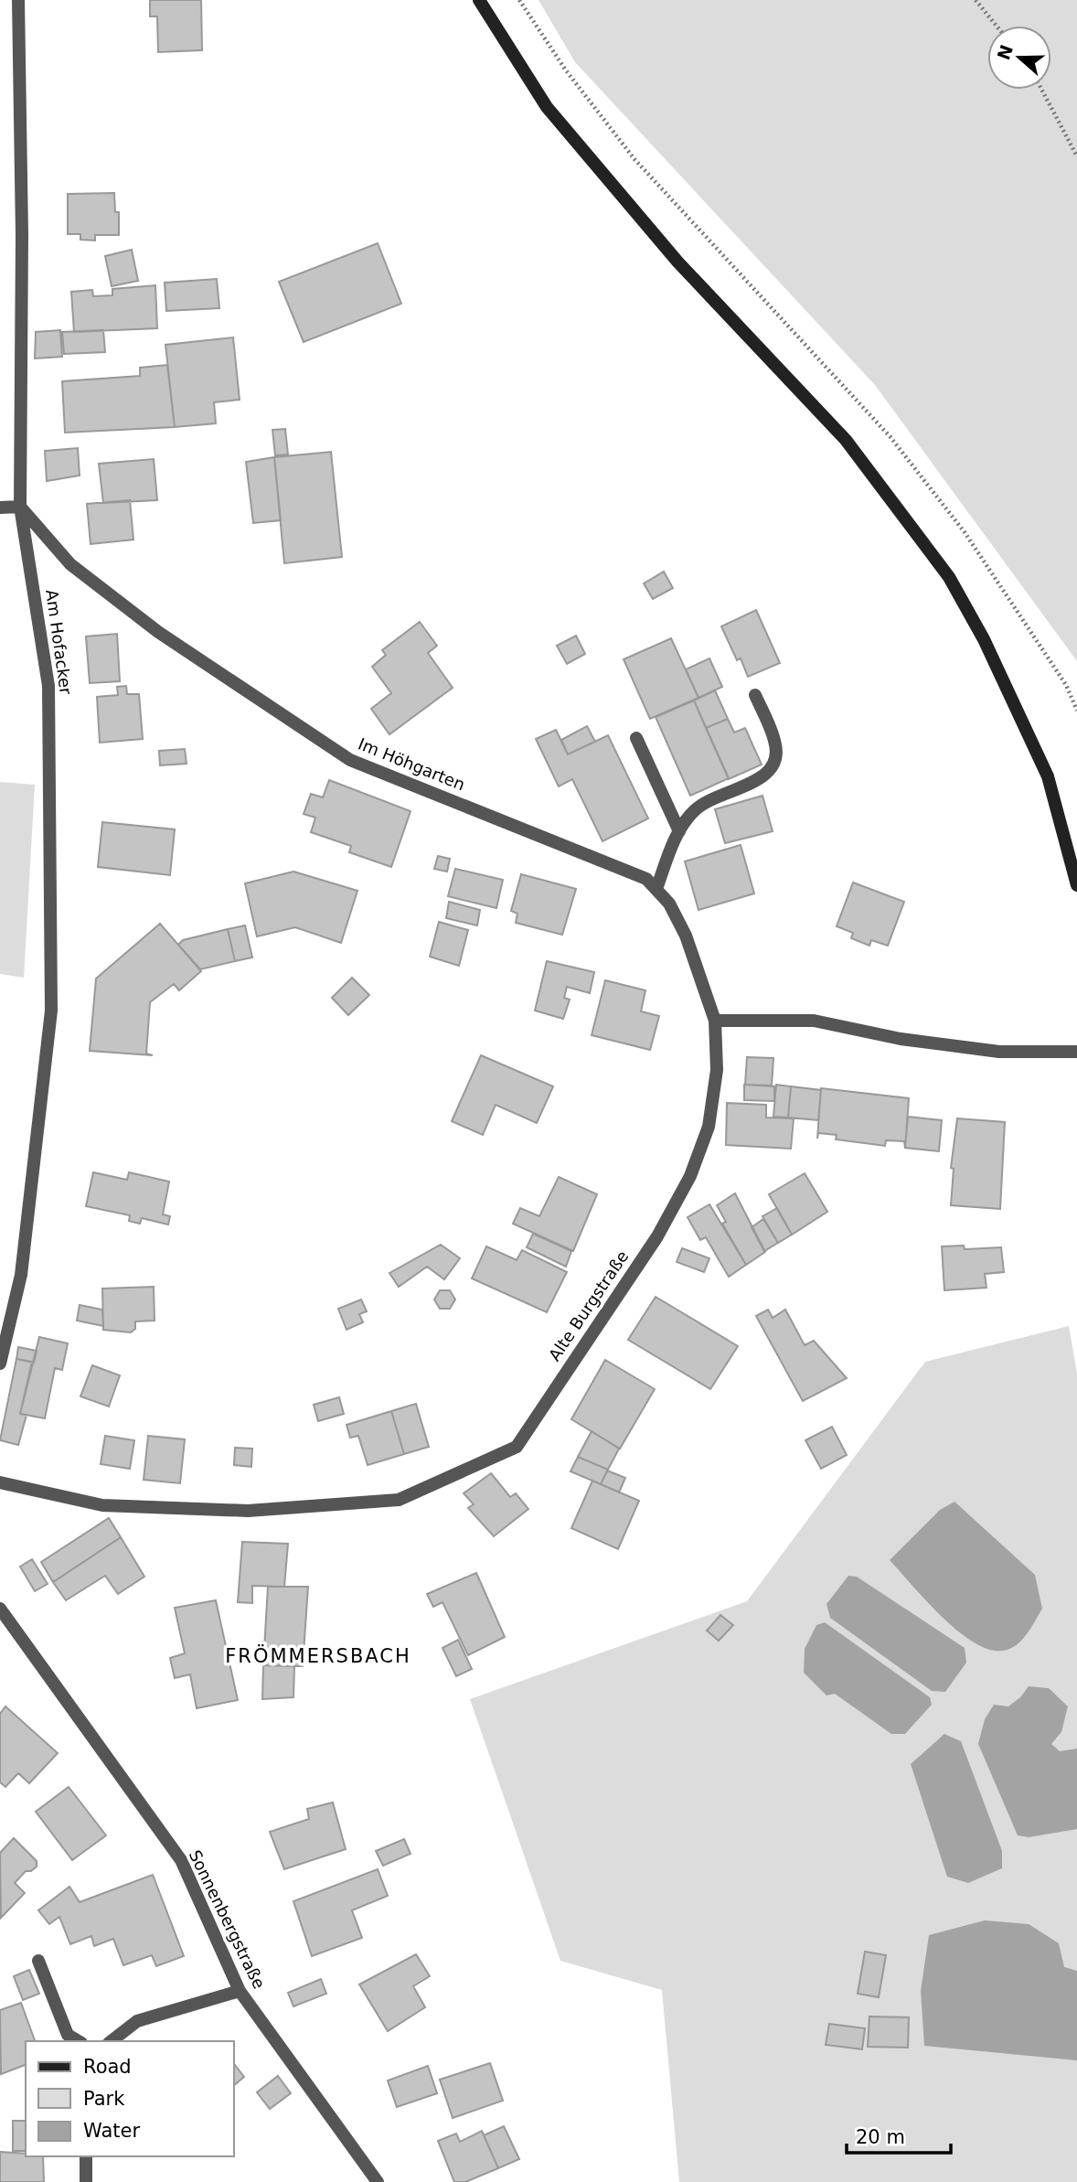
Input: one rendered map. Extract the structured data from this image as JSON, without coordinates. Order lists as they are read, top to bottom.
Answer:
{
  "streets": {
    "street": [
      "Am Hofacker",
      "Im Höhgarten",
      "Alte Burgstraße",
      "Sonnenbergstraße"
    ]
  },
  "crossings": [
    ["Am Hofacker", "Im Höhgarten"],
    ["Im Höhgarten", "Alte Burgstraße"]
  ],
  "districts": ["FRÖMMERSBACH"],
  "legend": ["Road", "Park", "Water"],
  "scale_bar": "20 m",
  "north": "left"
}
